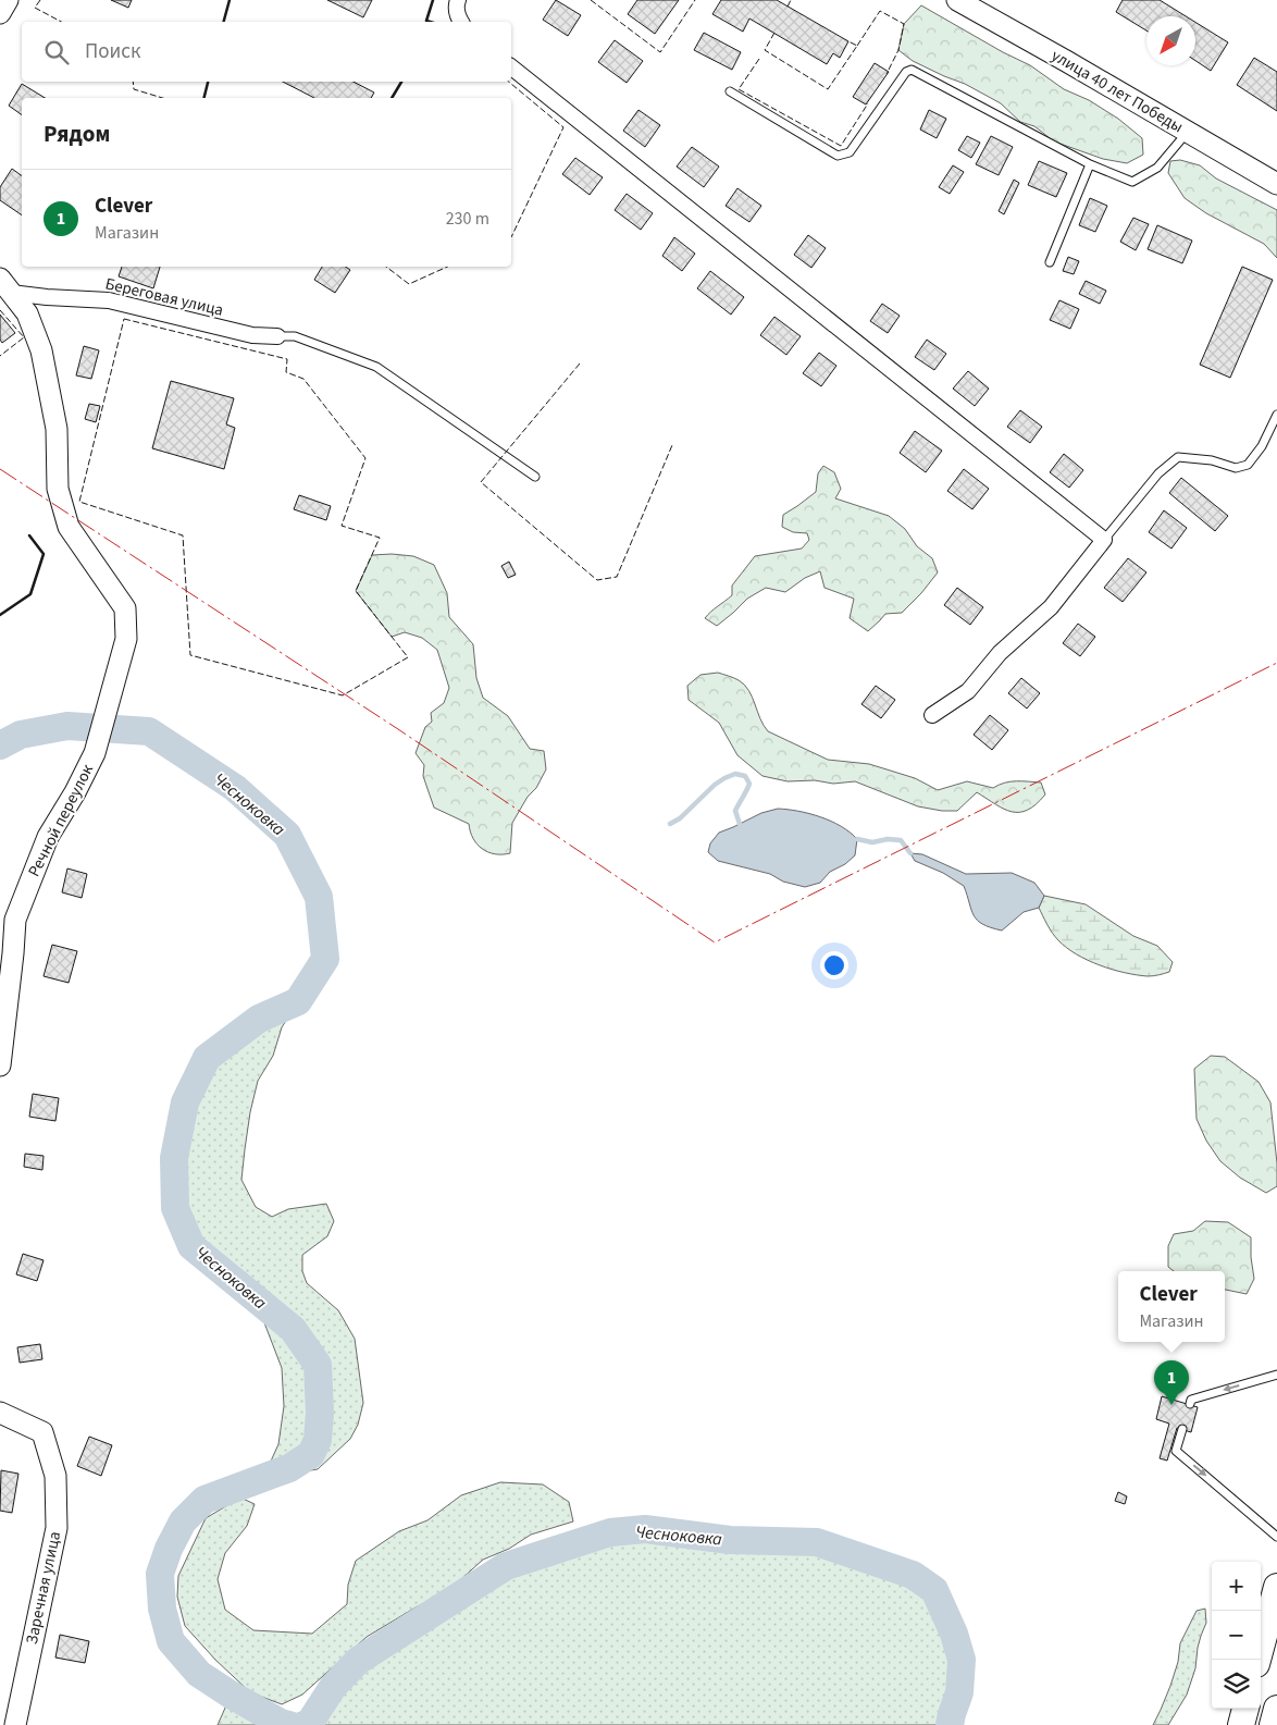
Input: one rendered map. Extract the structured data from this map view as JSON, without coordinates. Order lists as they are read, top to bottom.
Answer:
{
  "streets": {
    "street": [
      "улица 40 лет Победы",
      "Береговая улица",
      "Речной переулок",
      "Заречная улица"
    ]
  },
  "crossings": [
    ["Береговая улица", "Речной переулок"]
  ],
  "water": ["Чесноковка"],
  "north": "bottom left",
  "page": {
    "search": "Поиск",
    "heading": "Рядом",
    "list": [
      {
        "mark": "1",
        "name": "Clever",
        "note": "Магазин",
        "value": "230 m"
      }
    ],
    "popup": ["Clever", "Магазин"],
    "pins": "1",
    "map_buttons": ["+", "−"]
  }
}
